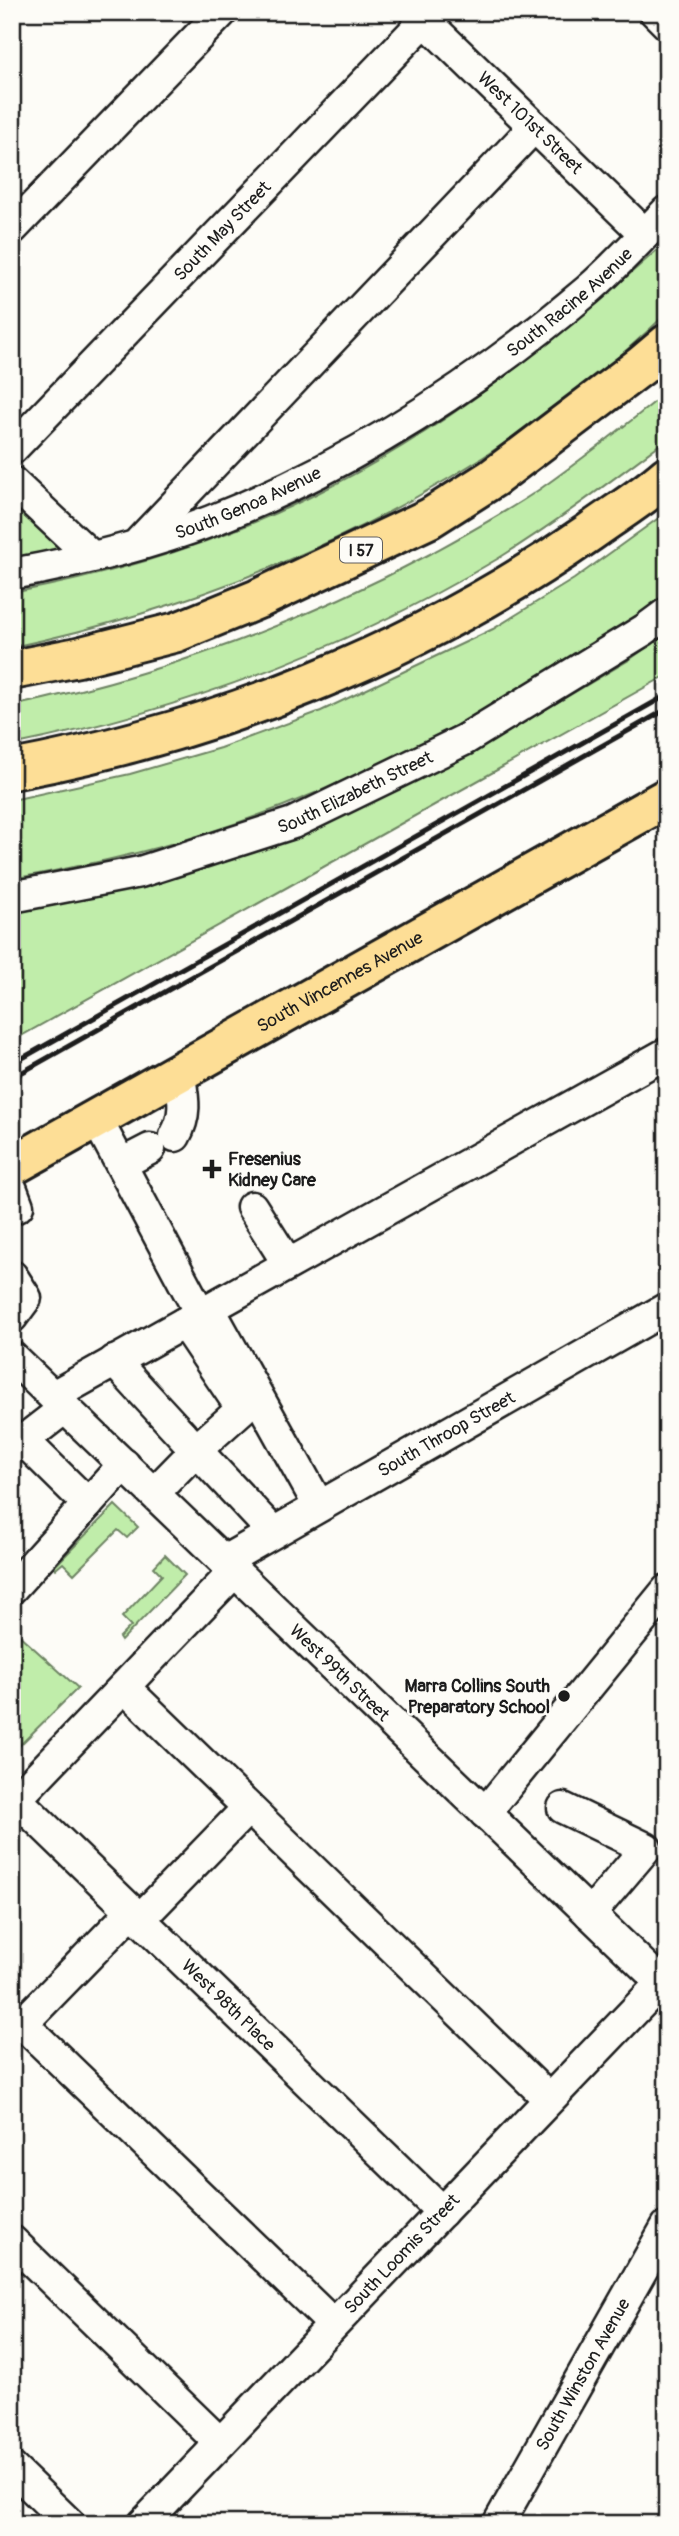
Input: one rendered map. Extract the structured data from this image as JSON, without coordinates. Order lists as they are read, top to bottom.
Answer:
{
  "streets": {
    "main road": ["I 57", "South Vincennes Avenue"],
    "street": [
      "West 101st Street",
      "South May Street",
      "South Racine Avenue",
      "South Genoa Avenue",
      "South Elizabeth Street",
      "South Throop Street",
      "West 99th Street",
      "West 98th Place",
      "South Loomis Street",
      "South Winston Avenue"
    ]
  },
  "crossings": [
    ["West 101st Street", "South May Street"],
    ["West 101st Street", "South Racine Avenue"],
    ["South Racine Avenue", "South Genoa Avenue"],
    ["South Throop Street", "West 99th Street"],
    ["South Throop Street", "West 98th Place"],
    ["West 99th Street", "South Loomis Street"],
    ["West 98th Place", "South Loomis Street"]
  ],
  "places": {
    "health": ["Fresenius Kidney Care"],
    "other": ["Marra Collins South Preparatory School"]
  }
}
